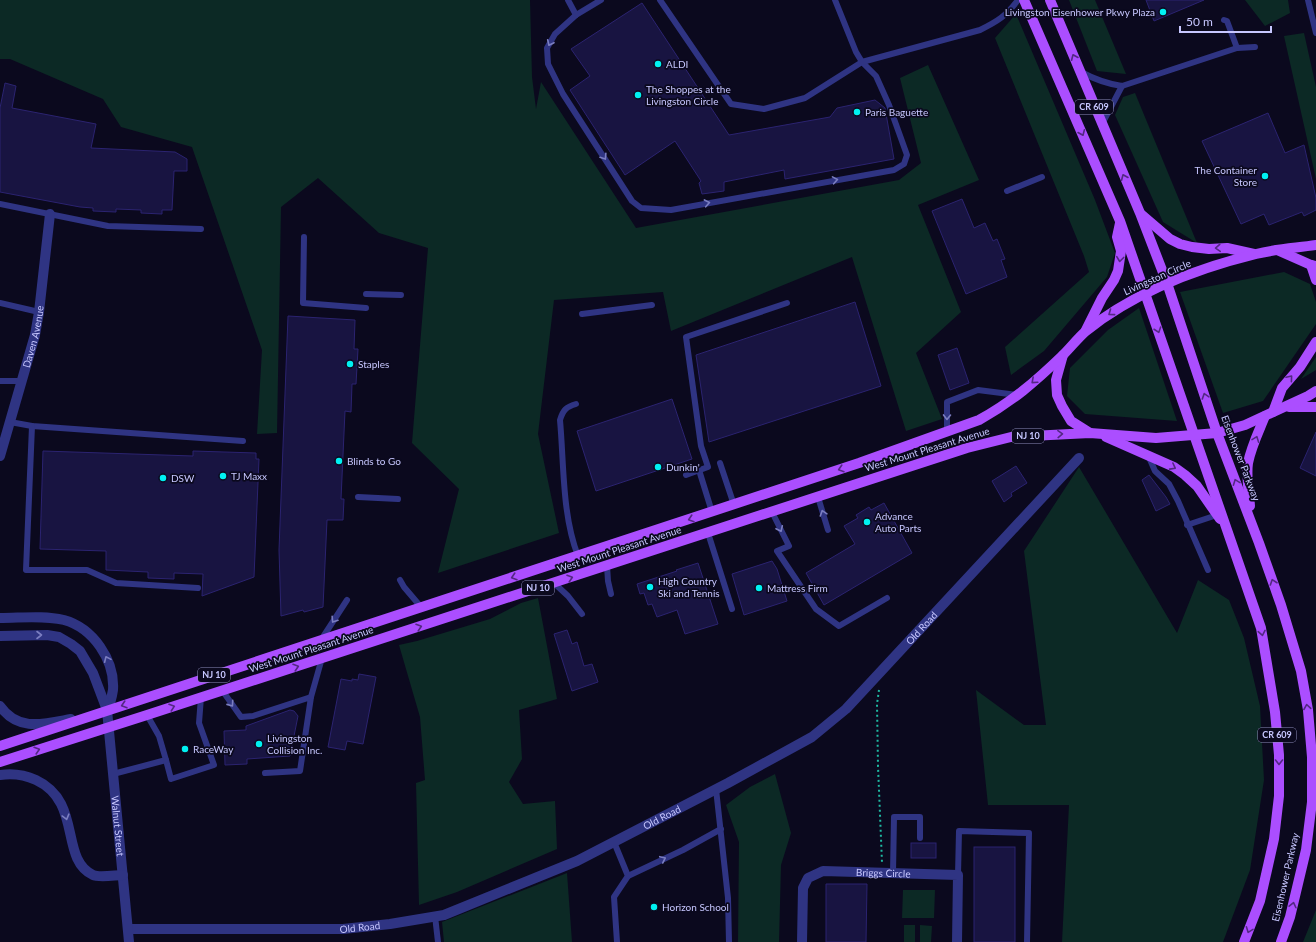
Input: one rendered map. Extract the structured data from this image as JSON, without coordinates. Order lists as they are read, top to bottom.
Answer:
{
  "streets": {
    "main road": [
      "CR 609",
      "Livingston Circle",
      "NJ 10",
      "West Mount Pleasant Avenue",
      "Eisenhower Parkway"
    ],
    "street": [
      "Daven Avenue",
      "Old Road",
      "Walnut Street",
      "Briggs Circle"
    ]
  },
  "crossings": [
    ["Livingston Circle", "NJ 10"],
    ["Livingston Circle", "West Mount Pleasant Avenue"],
    ["Livingston Circle", "Eisenhower Parkway"],
    ["NJ 10", "West Mount Pleasant Avenue"],
    ["NJ 10", "Eisenhower Parkway"],
    ["West Mount Pleasant Avenue", "Walnut Street"],
    ["Old Road", "Walnut Street"]
  ],
  "places": [
    "Livingston Eisenhower Pkwy Plaza",
    "ALDI",
    "The Shoppes at the Livingston Circle",
    "Paris Baguette",
    "The Container Store",
    "Staples",
    "Blinds to Go",
    "Dunkin'",
    "TJ Maxx",
    "DSW",
    "Advance Auto Parts",
    "High Country Ski and Tennis",
    "Mattress Firm",
    "Livingston Collision Inc.",
    "RaceWay",
    "Horizon School"
  ],
  "scale_bar": "50 m"
}
